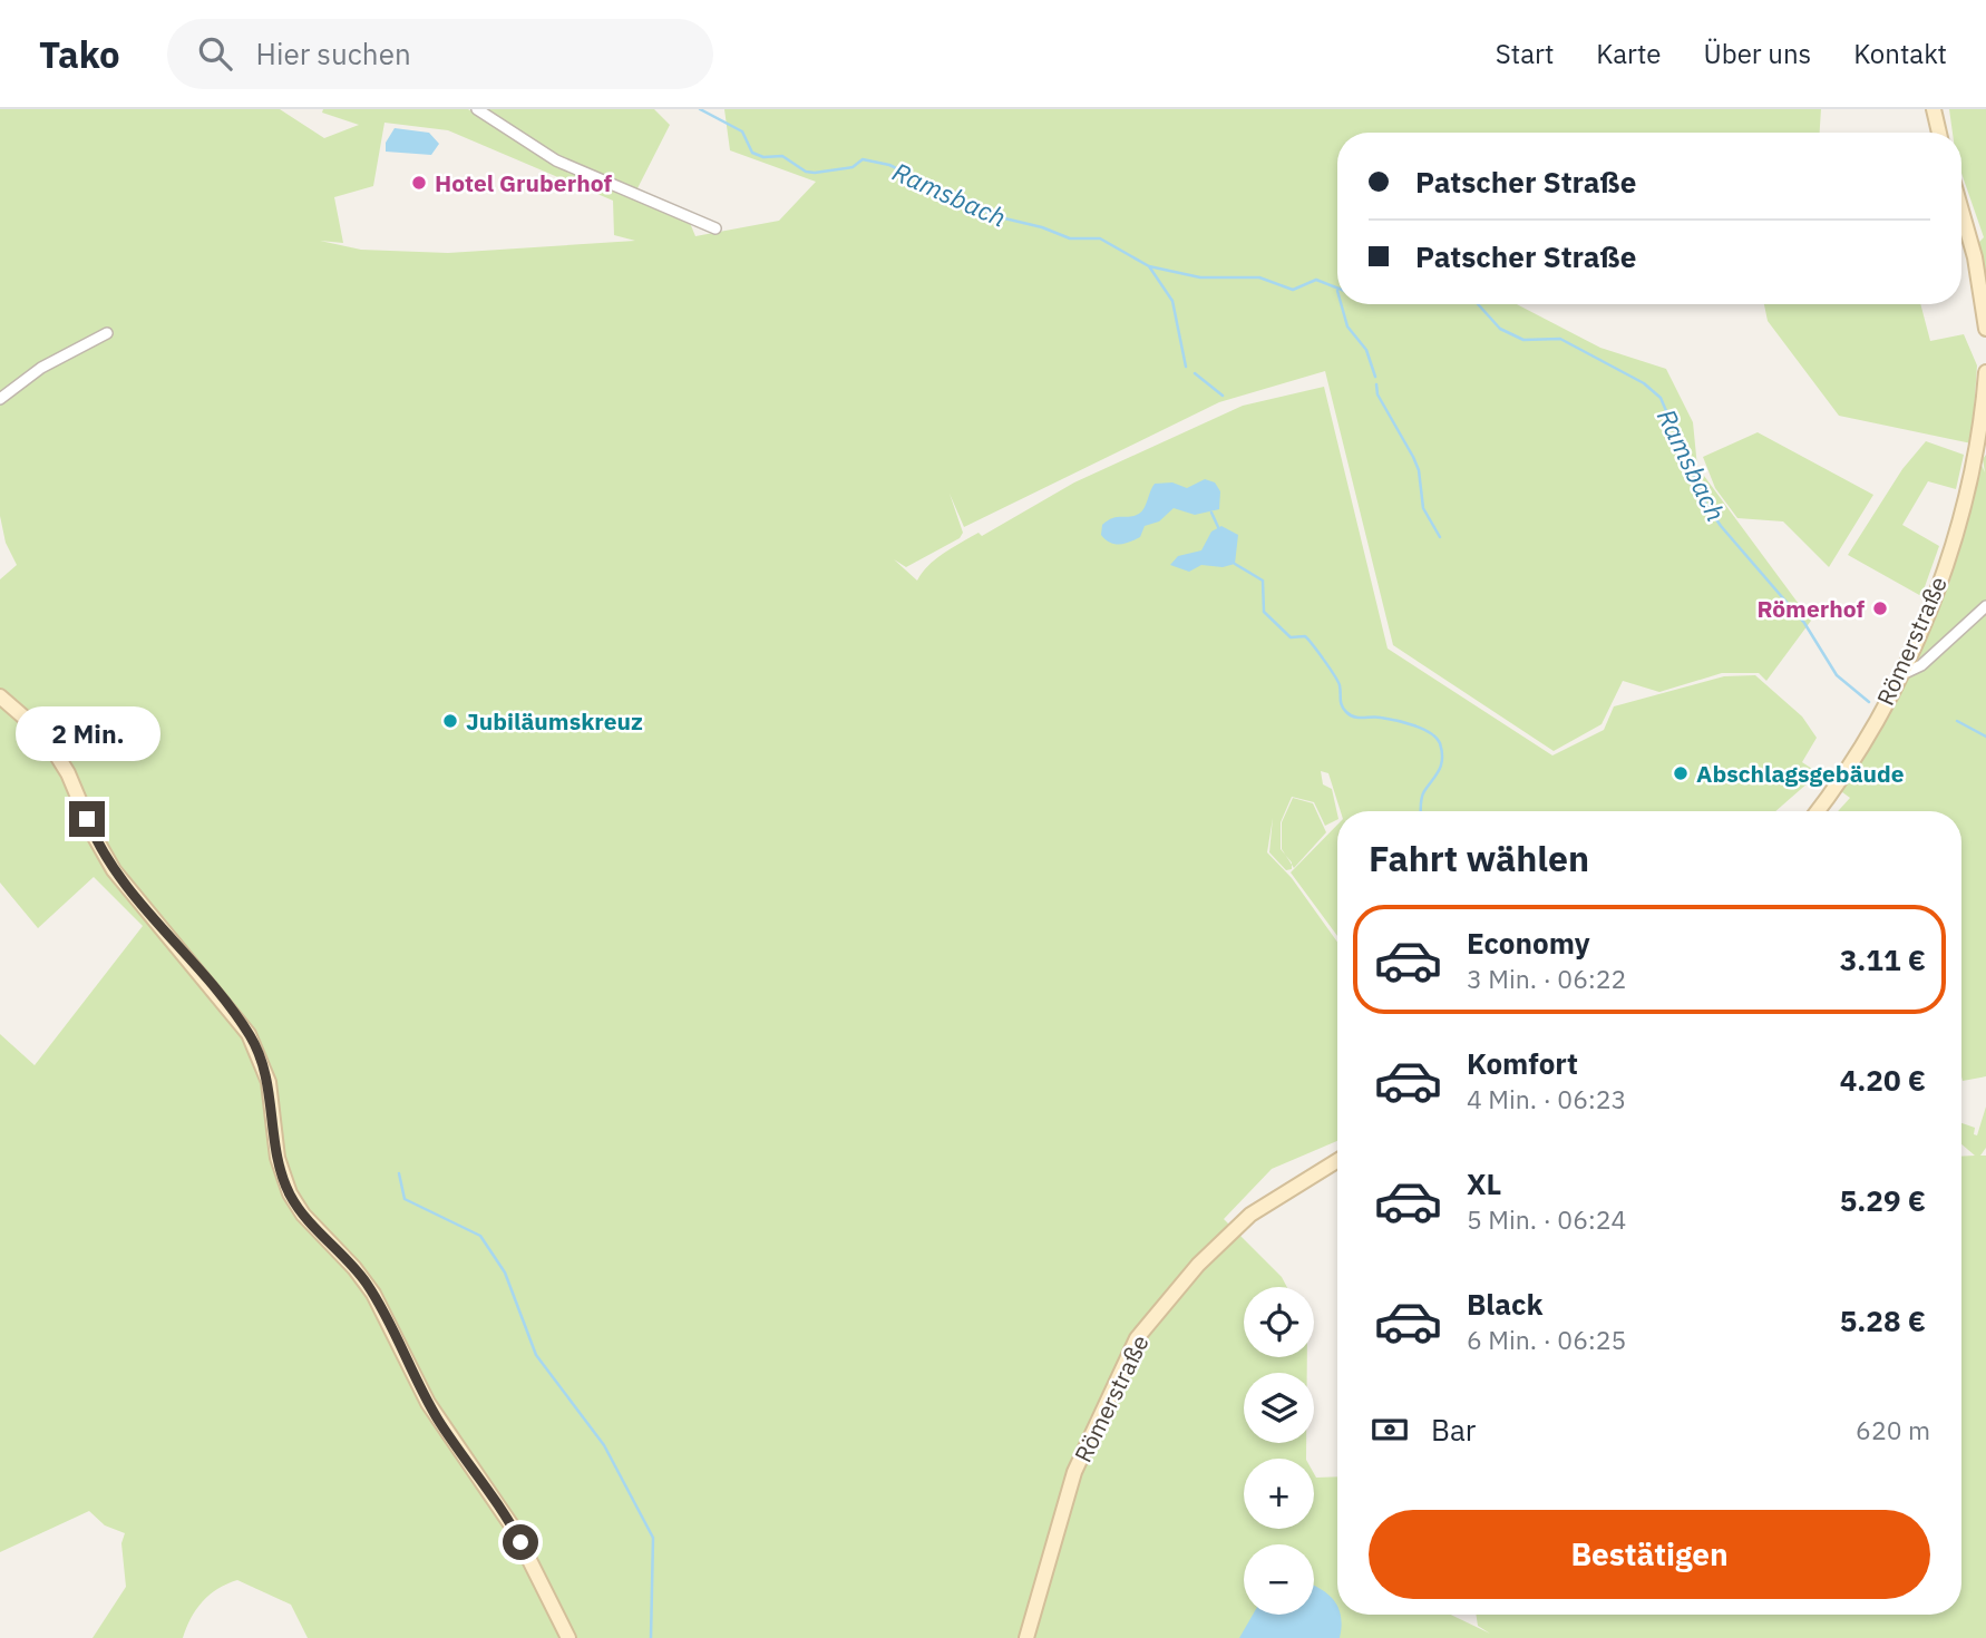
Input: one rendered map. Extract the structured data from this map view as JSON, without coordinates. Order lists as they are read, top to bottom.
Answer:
{
  "streets": {
    "main road": ["Römerstraße"]
  },
  "water": ["Ramsbach"],
  "places": [
    "Hotel Gruberhof",
    "Römerhof",
    "Jubiläumskreuz",
    "Abschlagsgebäude"
  ],
  "page": {
    "header": "Tako",
    "search": "Hier suchen",
    "nav": [
      "Start",
      "Karte",
      "Über uns",
      "Kontakt"
    ],
    "banner": ["Patscher Straße", "Patscher Straße"],
    "bubble": "2 Min.",
    "heading": "Fahrt wählen",
    "list": [
      {
        "name": "Economy",
        "note": "3 Min. · 06:22",
        "value": "3.11 €"
      },
      {
        "name": "Komfort",
        "note": "4 Min. · 06:23",
        "value": "4.20 €"
      },
      {
        "name": "XL",
        "note": "5 Min. · 06:24",
        "value": "5.29 €"
      },
      {
        "name": "Black",
        "note": "6 Min. · 06:25",
        "value": "5.28 €"
      }
    ],
    "map_buttons": ["+", "−"],
    "pay": ["Bar", "620 m"],
    "buttons": "Bestätigen"
  }
}
